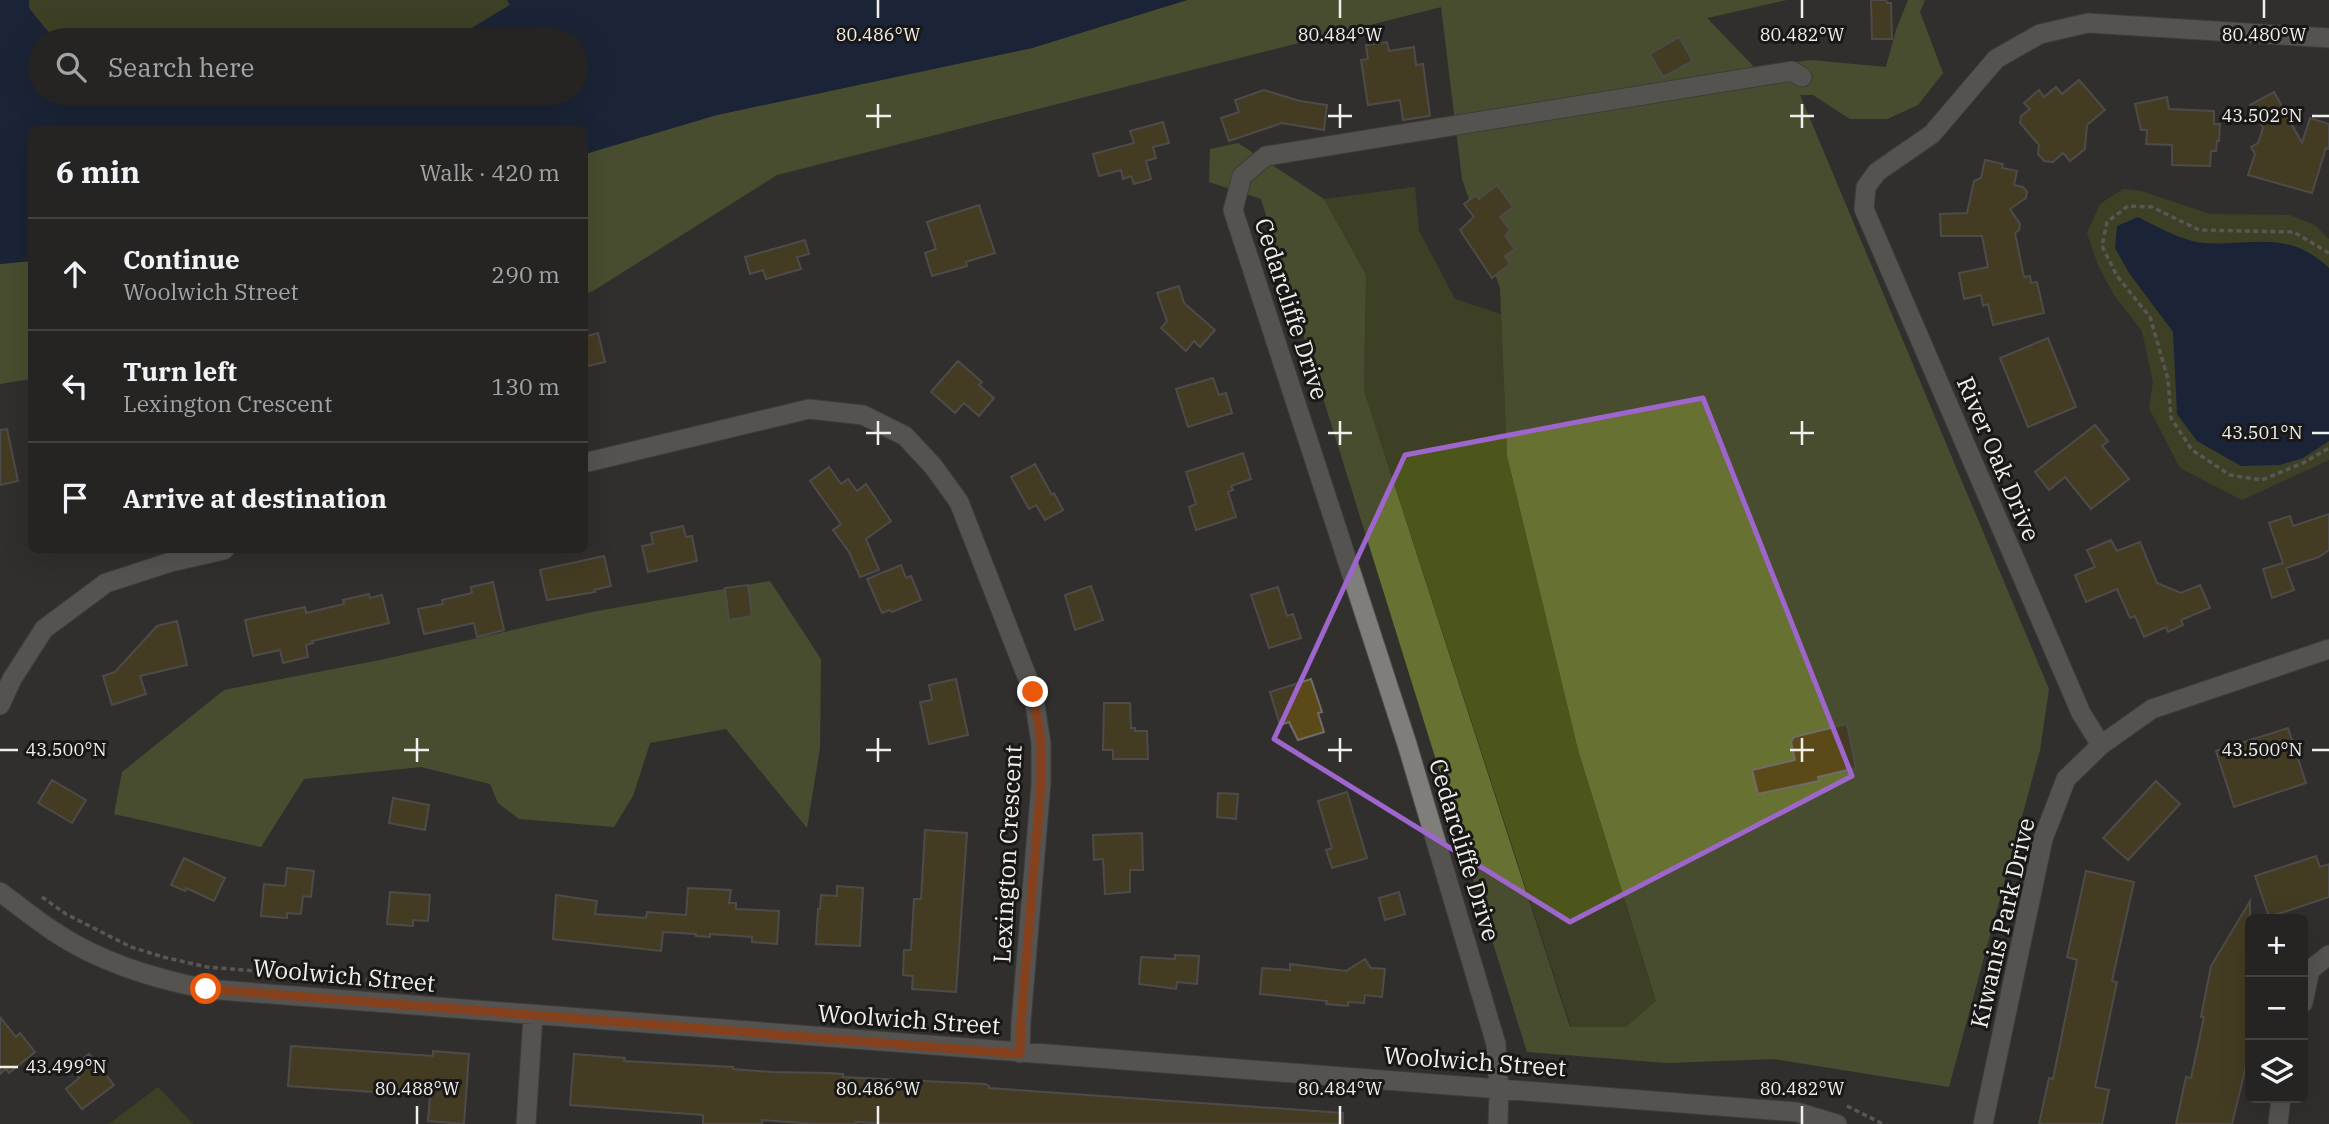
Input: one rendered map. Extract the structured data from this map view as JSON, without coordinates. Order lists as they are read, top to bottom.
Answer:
{
  "streets": {
    "street": [
      "Cedarcliffe Drive",
      "River Oak Drive",
      "Lexington Crescent",
      "Kiwanis Park Drive",
      "Woolwich Street"
    ]
  },
  "crossings": [
    ["Cedarcliffe Drive", "Woolwich Street"],
    ["River Oak Drive", "Kiwanis Park Drive"],
    ["Lexington Crescent", "Woolwich Street"]
  ],
  "page": {
    "search": "Search here",
    "heading": ["6 min", "Walk · 420 m"],
    "list": [
      ["Continue", "Woolwich Street", "290 m"],
      ["Turn left", "Lexington Crescent", "130 m"],
      "Arrive at destination"
    ],
    "map_buttons": ["+", "−"]
  },
  "coordinates": [
    "80.486°W",
    "80.484°W",
    "80.482°W",
    "80.480°W",
    "43.502°N",
    "43.501°N",
    "43.500°N",
    "43.499°N",
    "80.488°W"
  ]
}
